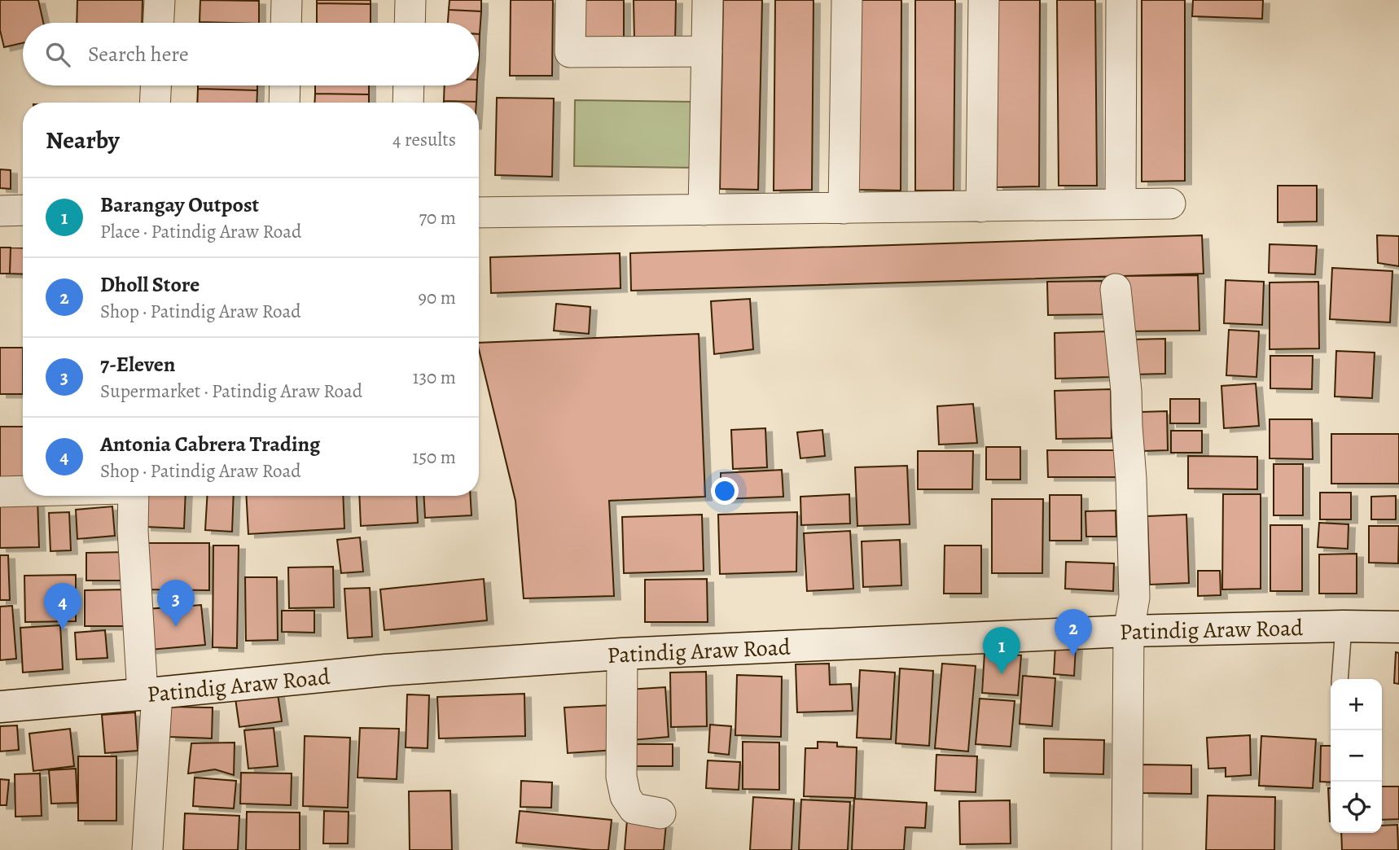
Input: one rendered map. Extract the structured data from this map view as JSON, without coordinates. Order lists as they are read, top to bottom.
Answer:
{
  "streets": {
    "main road": ["Patindig Araw Road"]
  },
  "page": {
    "search": "Search here",
    "heading": ["Nearby", "4 results"],
    "list": [
      {
        "mark": "1",
        "name": "Barangay Outpost",
        "note": "Place · Patindig Araw Road",
        "value": "70 m"
      },
      {
        "mark": "2",
        "name": "Dholl Store",
        "note": "Shop · Patindig Araw Road",
        "value": "90 m"
      },
      {
        "mark": "3",
        "name": "7-Eleven",
        "note": "Supermarket · Patindig Araw Road",
        "value": "130 m"
      },
      {
        "mark": "4",
        "name": "Antonia Cabrera Trading",
        "note": "Shop · Patindig Araw Road",
        "value": "150 m"
      }
    ],
    "pins": [
      "3",
      "4",
      "2",
      "1"
    ],
    "map_buttons": ["+", "−"]
  }
}
